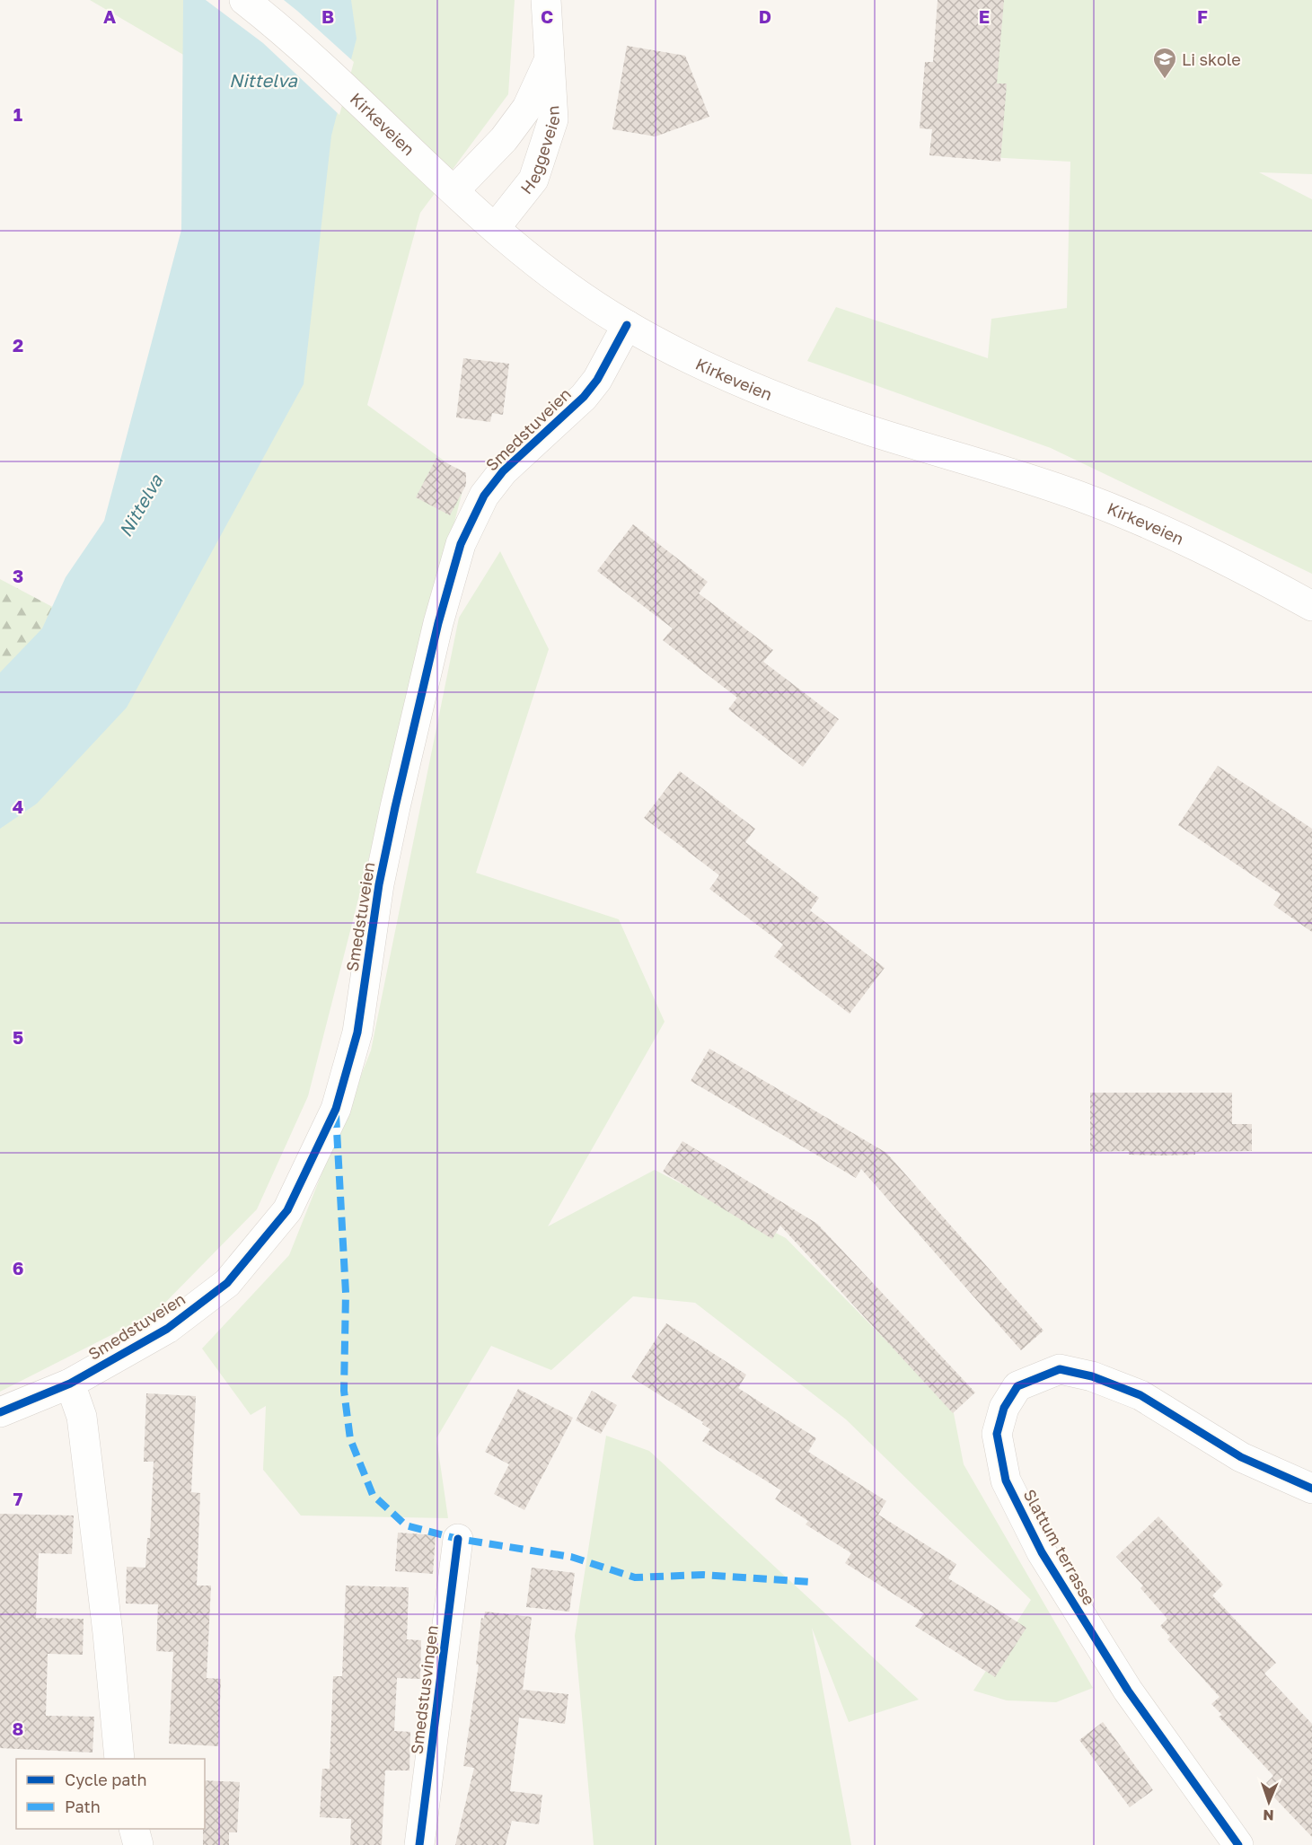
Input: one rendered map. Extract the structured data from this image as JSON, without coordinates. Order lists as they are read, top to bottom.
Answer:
{
  "streets": {
    "street": [
      "Kirkeveien",
      "Heggeveien",
      "Smedstuveien",
      "Slattum terrasse",
      "Smedstusvingen"
    ]
  },
  "crossings": [
    ["Kirkeveien", "Heggeveien"],
    ["Kirkeveien", "Smedstuveien"]
  ],
  "water": ["Nittelva"],
  "places": {
    "school or university": ["Li skole"]
  },
  "legend": ["Cycle path", "Path"],
  "north": "bottom",
  "grid": {
    "columns": [
      "A",
      "B",
      "C",
      "D",
      "E",
      "F"
    ],
    "rows": [
      "1",
      "2",
      "3",
      "4",
      "5",
      "6",
      "7",
      "8"
    ]
  }
}
